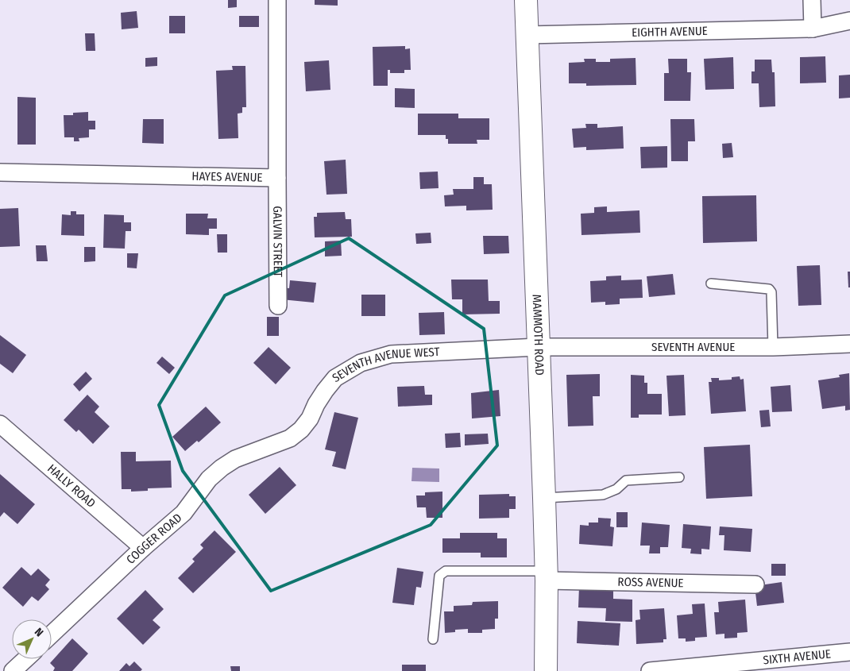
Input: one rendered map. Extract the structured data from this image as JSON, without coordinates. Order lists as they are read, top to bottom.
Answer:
{
  "streets": {
    "main road": ["MAMMOTH ROAD"],
    "street": [
      "EIGHTH AVENUE",
      "HAYES AVENUE",
      "GALVIN STREET",
      "SEVENTH AVENUE",
      "SEVENTH AVENUE WEST",
      "HALLY ROAD",
      "COGGER ROAD",
      "ROSS AVENUE",
      "SIXTH AVENUE"
    ]
  },
  "crossings": [
    ["EIGHTH AVENUE", "MAMMOTH ROAD"],
    ["HAYES AVENUE", "GALVIN STREET"],
    ["MAMMOTH ROAD", "SEVENTH AVENUE"],
    ["MAMMOTH ROAD", "SEVENTH AVENUE WEST"],
    ["MAMMOTH ROAD", "ROSS AVENUE"],
    ["SEVENTH AVENUE", "SEVENTH AVENUE WEST"],
    ["SEVENTH AVENUE WEST", "COGGER ROAD"],
    ["HALLY ROAD", "COGGER ROAD"]
  ],
  "north": "top right"
}
